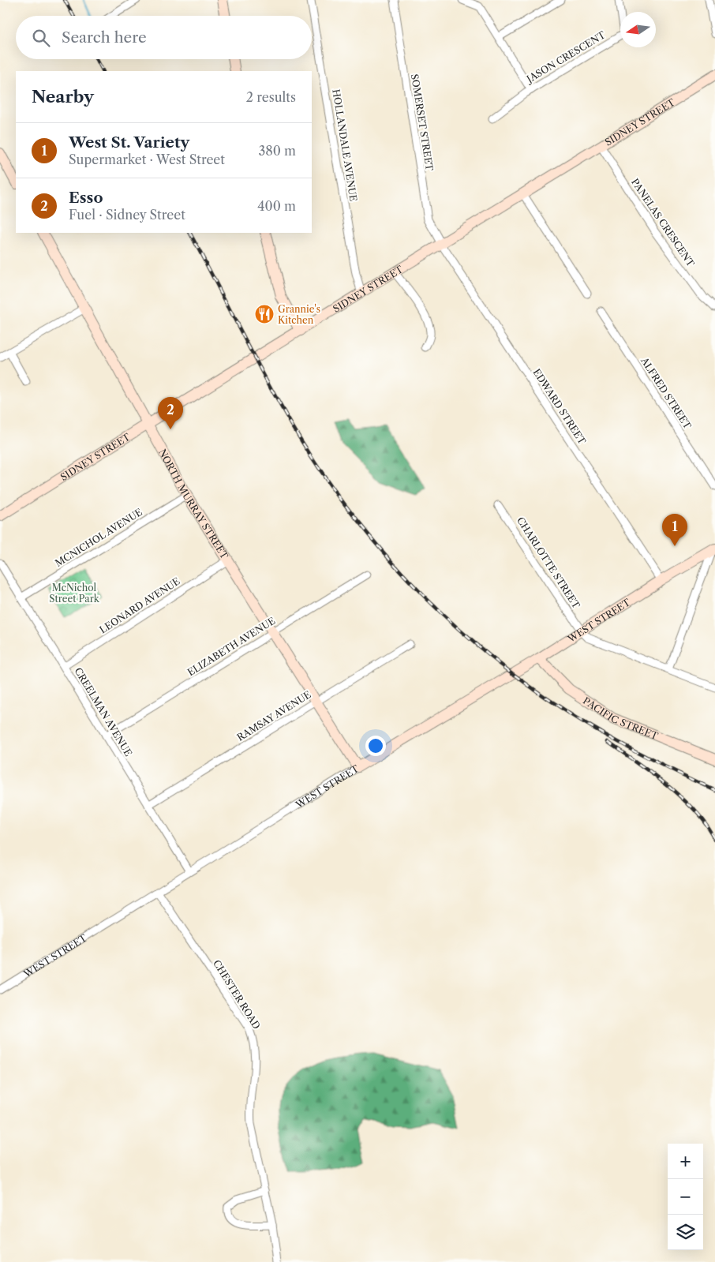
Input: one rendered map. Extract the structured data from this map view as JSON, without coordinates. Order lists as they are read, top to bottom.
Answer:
{
  "streets": {
    "street": [
      "JASON CRESCENT",
      "SIDNEY STREET",
      "SOMERSET STREET",
      "HOLLANDALE AVENUE",
      "PANELAS CRESCENT",
      "ALFRED STREET",
      "EDWARD STREET",
      "NORTH MURRAY STREET",
      "MCNICHOL AVENUE",
      "CHARLOTTE STREET",
      "LEONARD AVENUE",
      "WEST STREET",
      "ELIZABETH AVENUE",
      "CREELMAN AVENUE",
      "RAMSAY AVENUE",
      "PACIFIC STREET",
      "CHESTER ROAD"
    ]
  },
  "crossings": [
    ["SIDNEY STREET", "SOMERSET STREET"],
    ["SIDNEY STREET", "HOLLANDALE AVENUE"],
    ["SIDNEY STREET", "PANELAS CRESCENT"],
    ["SIDNEY STREET", "EDWARD STREET"],
    ["SIDNEY STREET", "NORTH MURRAY STREET"],
    ["SOMERSET STREET", "EDWARD STREET"],
    ["EDWARD STREET", "WEST STREET"],
    ["NORTH MURRAY STREET", "MCNICHOL AVENUE"],
    ["NORTH MURRAY STREET", "LEONARD AVENUE"],
    ["NORTH MURRAY STREET", "WEST STREET"],
    ["NORTH MURRAY STREET", "ELIZABETH AVENUE"],
    ["NORTH MURRAY STREET", "RAMSAY AVENUE"],
    ["MCNICHOL AVENUE", "CREELMAN AVENUE"],
    ["CHARLOTTE STREET", "WEST STREET"],
    ["LEONARD AVENUE", "CREELMAN AVENUE"],
    ["WEST STREET", "CREELMAN AVENUE"],
    ["WEST STREET", "PACIFIC STREET"],
    ["WEST STREET", "CHESTER ROAD"],
    ["ELIZABETH AVENUE", "CREELMAN AVENUE"],
    ["CREELMAN AVENUE", "RAMSAY AVENUE"]
  ],
  "parks": ["McNichol Street Park"],
  "places": {
    "restaurant": ["Grannie's Kitchen"]
  },
  "north": "left",
  "page": {
    "search": "Search here",
    "heading": ["Nearby", "2 results"],
    "list": [
      {
        "mark": "1",
        "name": "West St. Variety",
        "note": "Supermarket · West Street",
        "value": "380 m"
      },
      {
        "mark": "2",
        "name": "Esso",
        "note": "Fuel · Sidney Street",
        "value": "400 m"
      }
    ],
    "pins": ["2", "1"],
    "map_buttons": ["+", "−"]
  }
}
